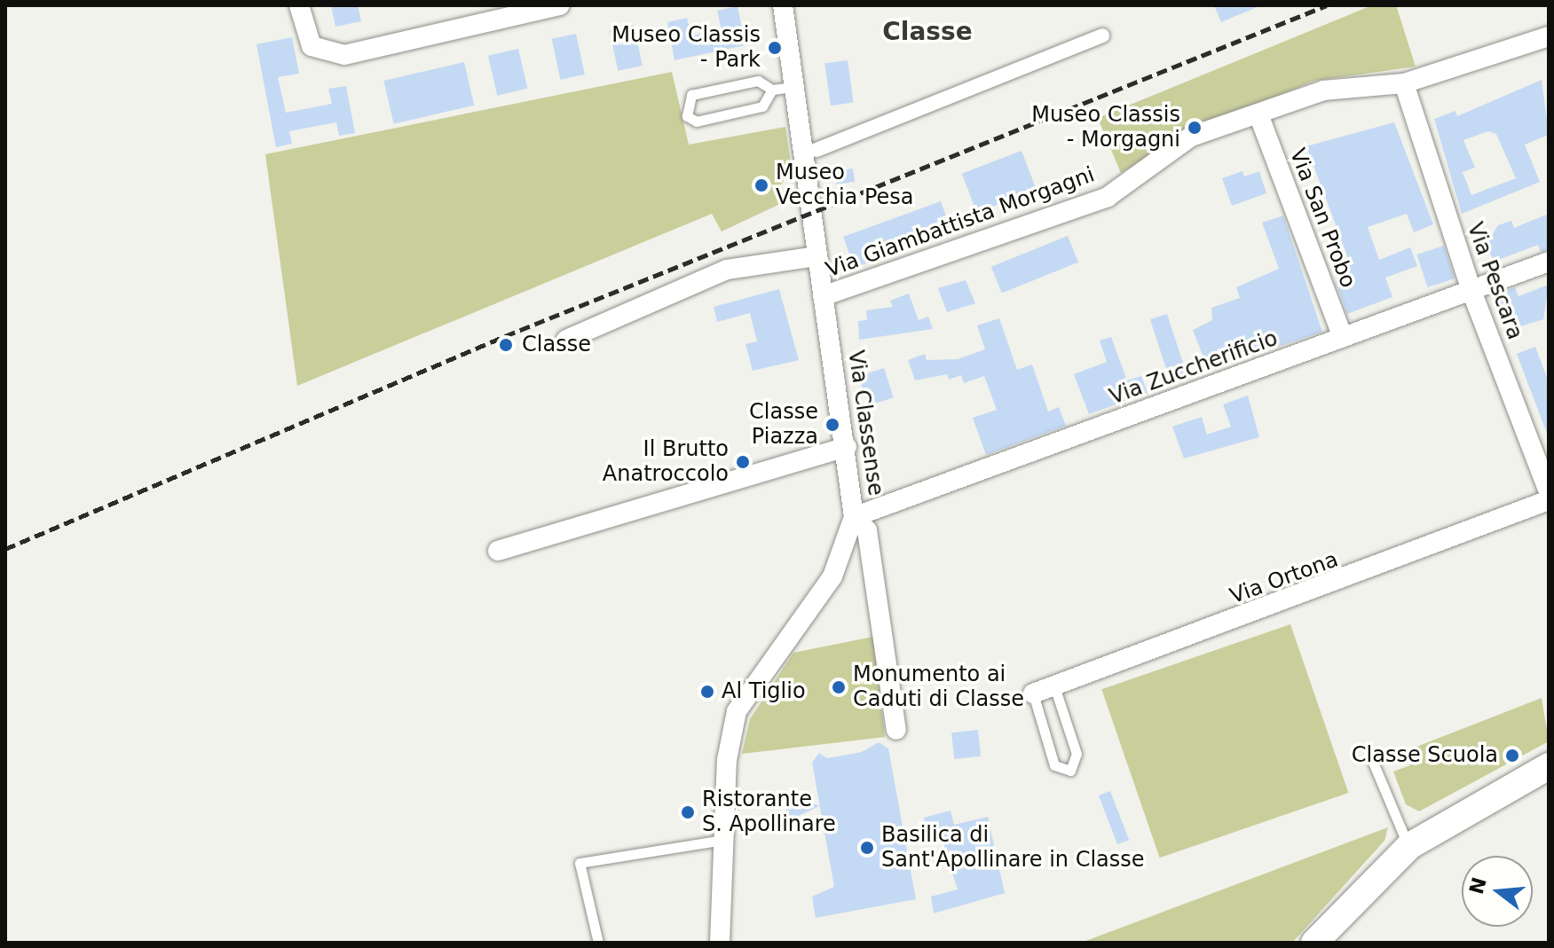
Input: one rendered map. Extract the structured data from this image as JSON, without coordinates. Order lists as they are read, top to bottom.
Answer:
{
  "streets": {
    "street": [
      "Via San Probo",
      "Via Giambattista Morgagni",
      "Via Pescara",
      "Via Zuccherificio",
      "Via Classense",
      "Via Ortona"
    ]
  },
  "crossings": [
    ["Via San Probo", "Via Giambattista Morgagni"],
    ["Via San Probo", "Via Zuccherificio"],
    ["Via Giambattista Morgagni", "Via Pescara"],
    ["Via Giambattista Morgagni", "Via Classense"],
    ["Via Pescara", "Via Zuccherificio"],
    ["Via Zuccherificio", "Via Classense"]
  ],
  "districts": ["Classe"],
  "places": [
    "Museo Classis - Park",
    "Museo Classis - Morgagni",
    "Museo Vecchia Pesa",
    "Classe",
    "Classe Piazza",
    "Il Brutto Anatroccolo",
    "Monumento ai Caduti di Classe",
    "Al Tiglio",
    "Classe Scuola",
    "Ristorante S. Apollinare",
    "Basilica di Sant'Apollinare in Classe"
  ],
  "north": "left"
}
